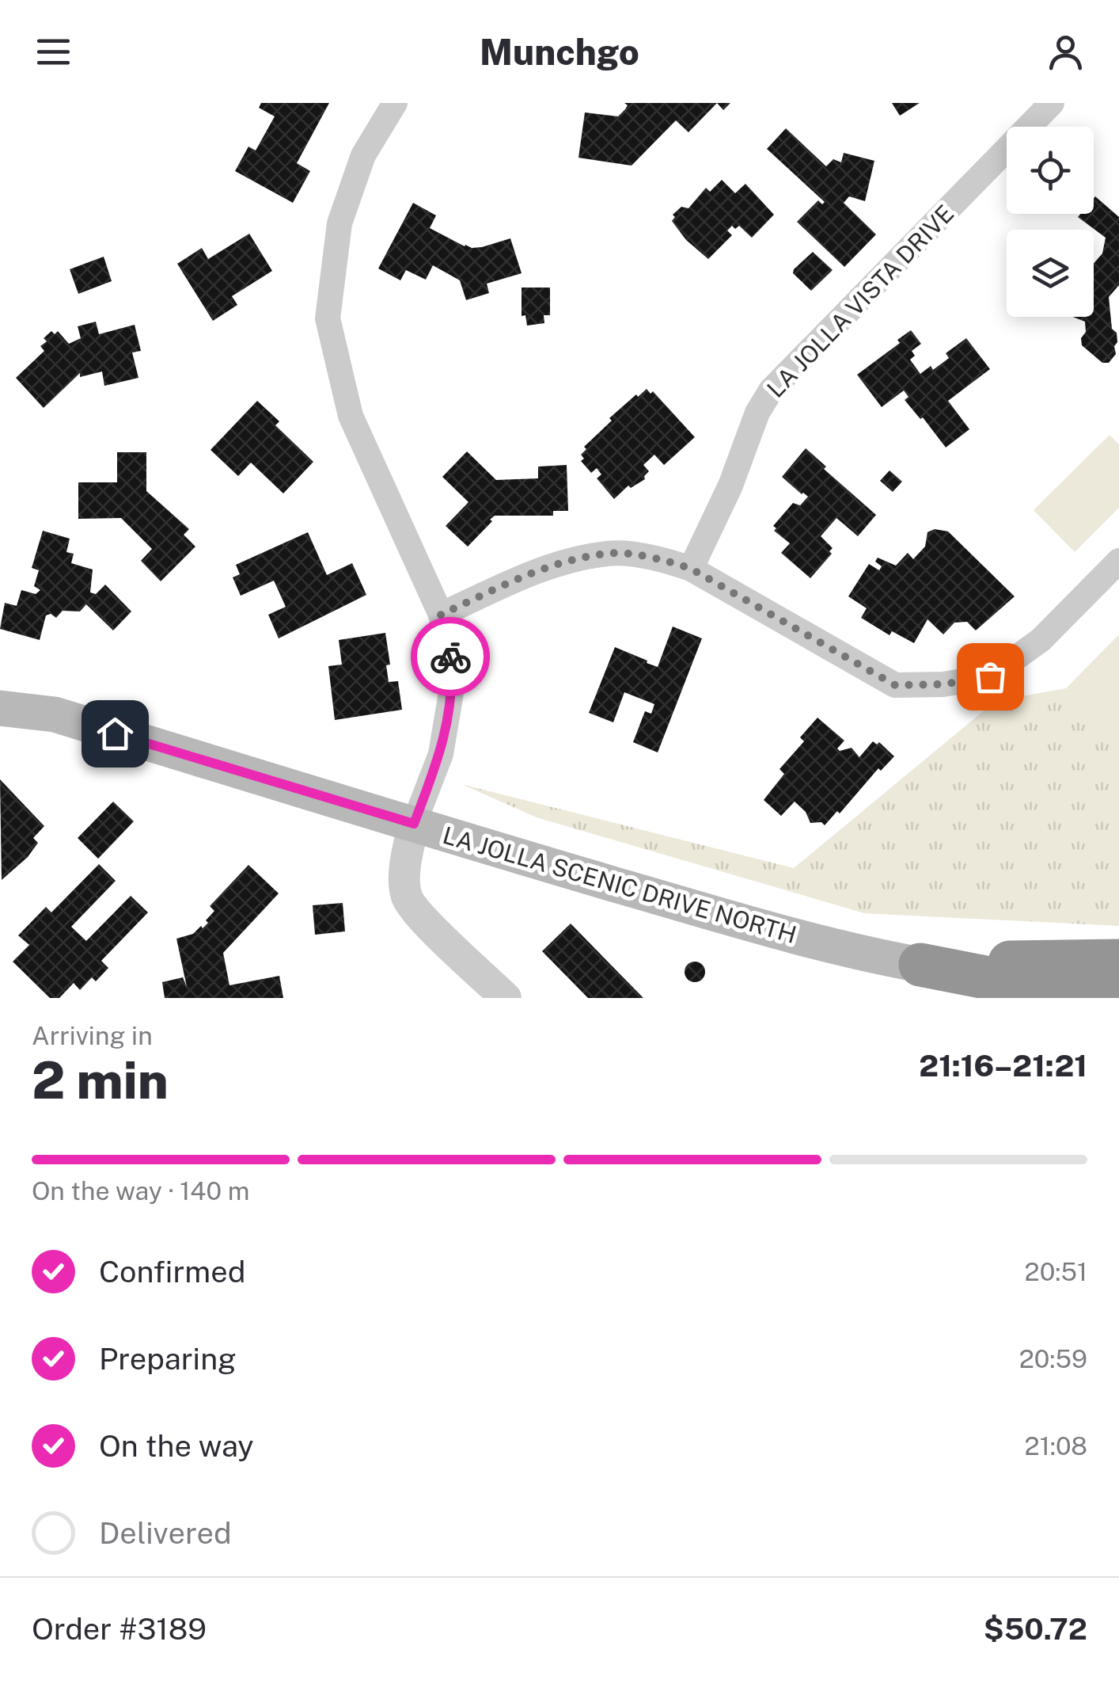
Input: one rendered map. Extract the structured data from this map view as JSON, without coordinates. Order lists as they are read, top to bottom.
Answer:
{
  "streets": {
    "main road": ["LA JOLLA SCENIC DRIVE NORTH"],
    "street": ["LA JOLLA VISTA DRIVE"]
  },
  "page": {
    "header": "Munchgo",
    "heading": ["2 min", "Arriving in", "21:16–21:21"],
    "panel": ["Order #3189", "$50.72"],
    "bar": "On the way · 140 m",
    "list": [
      ["Confirmed", "20:51"],
      ["Preparing", "20:59"],
      ["On the way", "21:08"],
      "Delivered"
    ]
  }
}
